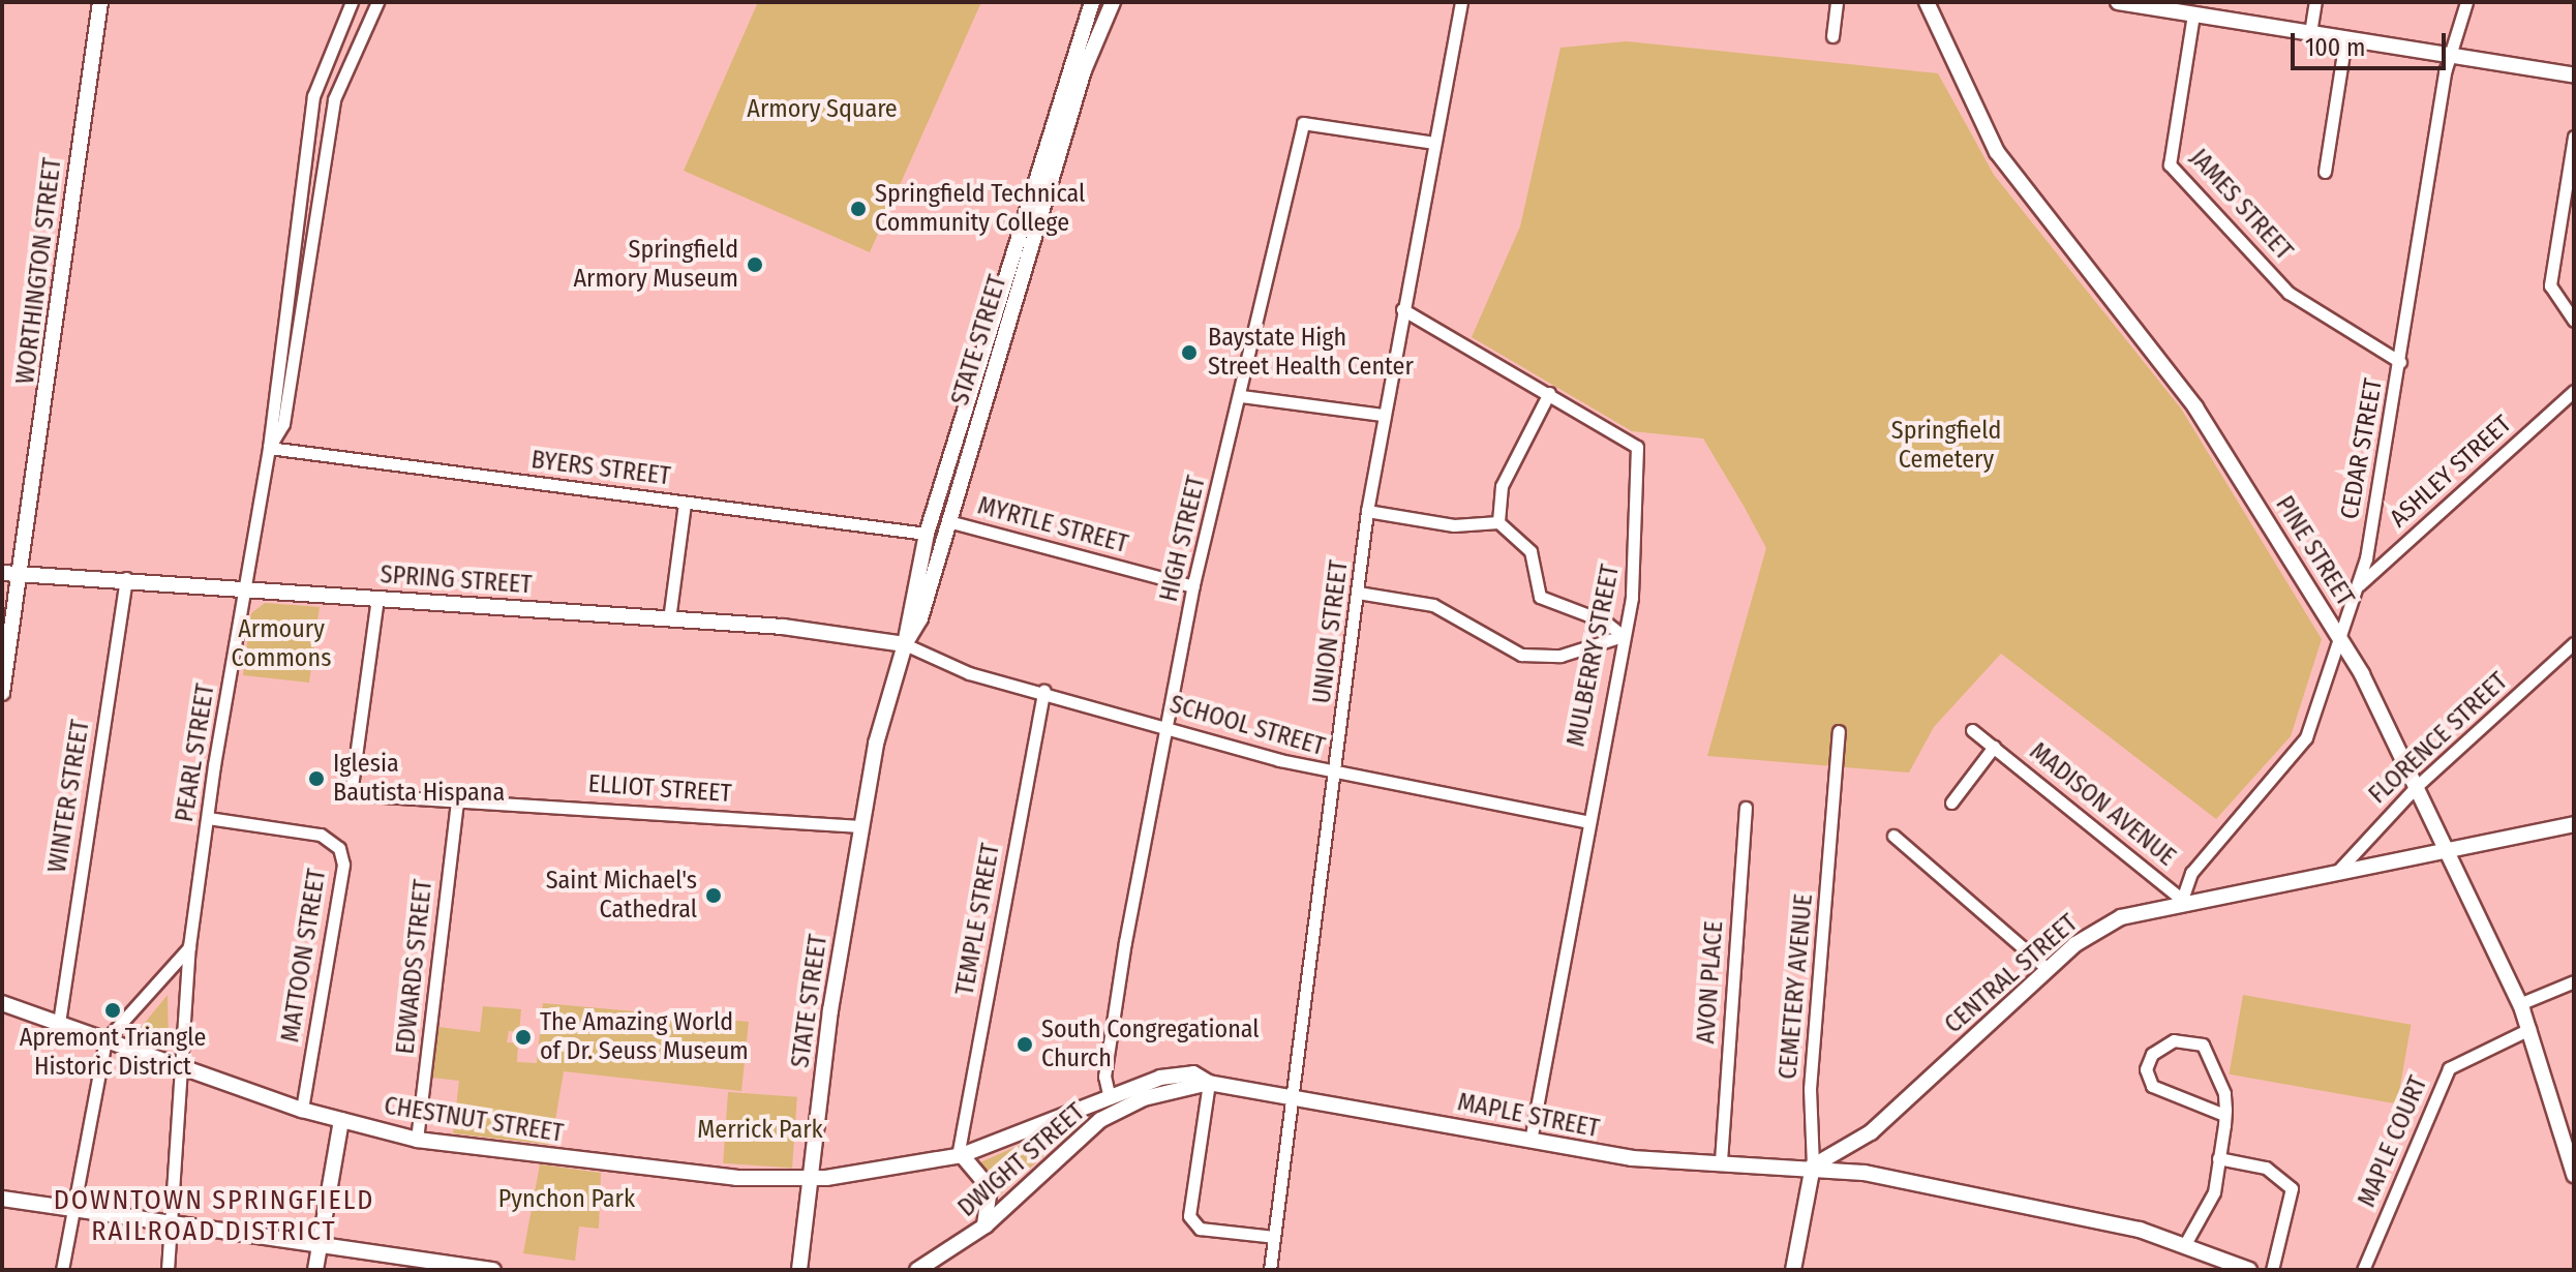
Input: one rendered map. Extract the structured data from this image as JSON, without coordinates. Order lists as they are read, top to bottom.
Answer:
{
  "streets": {
    "main road": [
      "WORTHINGTON STREET",
      "STATE STREET",
      "PINE STREET",
      "SPRING STREET",
      "CENTRAL STREET",
      "MAPLE STREET",
      "CHESTNUT STREET",
      "DWIGHT STREET"
    ],
    "street": [
      "JAMES STREET",
      "CEDAR STREET",
      "BYERS STREET",
      "ASHLEY STREET",
      "MYRTLE STREET",
      "HIGH STREET",
      "UNION STREET",
      "MULBERRY STREET",
      "SCHOOL STREET",
      "FLORENCE STREET",
      "PEARL STREET",
      "ELLIOT STREET",
      "WINTER STREET",
      "MADISON AVENUE",
      "TEMPLE STREET",
      "MATTOON STREET",
      "EDWARDS STREET",
      "AVON PLACE",
      "CEMETERY AVENUE",
      "MAPLE COURT"
    ]
  },
  "crossings": [
    ["JAMES STREET", "CEDAR STREET"],
    ["WORTHINGTON STREET", "SPRING STREET"],
    ["STATE STREET", "BYERS STREET"],
    ["STATE STREET", "MYRTLE STREET"],
    ["STATE STREET", "SPRING STREET"],
    ["STATE STREET", "SCHOOL STREET"],
    ["STATE STREET", "ELLIOT STREET"],
    ["STATE STREET", "MAPLE STREET"],
    ["STATE STREET", "CHESTNUT STREET"],
    ["CEDAR STREET", "ASHLEY STREET"],
    ["CEDAR STREET", "PINE STREET"],
    ["CEDAR STREET", "MADISON AVENUE"],
    ["CEDAR STREET", "CENTRAL STREET"],
    ["BYERS STREET", "PEARL STREET"],
    ["MYRTLE STREET", "HIGH STREET"],
    ["HIGH STREET", "UNION STREET"],
    ["HIGH STREET", "SCHOOL STREET"],
    ["HIGH STREET", "MAPLE STREET"],
    ["PINE STREET", "FLORENCE STREET"],
    ["PINE STREET", "CENTRAL STREET"],
    ["PINE STREET", "MAPLE COURT"],
    ["SPRING STREET", "SCHOOL STREET"],
    ["SPRING STREET", "PEARL STREET"],
    ["SPRING STREET", "ELLIOT STREET"],
    ["SPRING STREET", "WINTER STREET"],
    ["UNION STREET", "MULBERRY STREET"],
    ["UNION STREET", "SCHOOL STREET"],
    ["UNION STREET", "MAPLE STREET"],
    ["MULBERRY STREET", "SCHOOL STREET"],
    ["MULBERRY STREET", "MAPLE STREET"],
    ["SCHOOL STREET", "TEMPLE STREET"],
    ["FLORENCE STREET", "CENTRAL STREET"],
    ["PEARL STREET", "MATTOON STREET"],
    ["PEARL STREET", "CHESTNUT STREET"],
    ["ELLIOT STREET", "EDWARDS STREET"],
    ["WINTER STREET", "CHESTNUT STREET"],
    ["MADISON AVENUE", "CENTRAL STREET"],
    ["TEMPLE STREET", "MAPLE STREET"],
    ["MATTOON STREET", "CHESTNUT STREET"],
    ["EDWARDS STREET", "CHESTNUT STREET"],
    ["CENTRAL STREET", "CEMETERY AVENUE"],
    ["CENTRAL STREET", "MAPLE STREET"],
    ["AVON PLACE", "MAPLE STREET"],
    ["CEMETERY AVENUE", "MAPLE STREET"],
    ["MAPLE STREET", "CHESTNUT STREET"],
    ["MAPLE STREET", "DWIGHT STREET"]
  ],
  "districts": ["DOWNTOWN SPRINGFIELD RAILROAD DISTRICT"],
  "parks": [
    "Armory Square",
    "Springfield Cemetery",
    "Armoury Commons",
    "Merrick Park",
    "Pynchon Park"
  ],
  "places": [
    "Springfield Technical Community College",
    "Springfield Armory Museum",
    "Baystate High Street Health Center",
    "Iglesia Bautista Hispana",
    "Saint Michael's Cathedral",
    "Apremont Triangle Historic District",
    "The Amazing World of Dr. Seuss Museum",
    "South Congregational Church"
  ],
  "scale_bar": "100 m"
}
